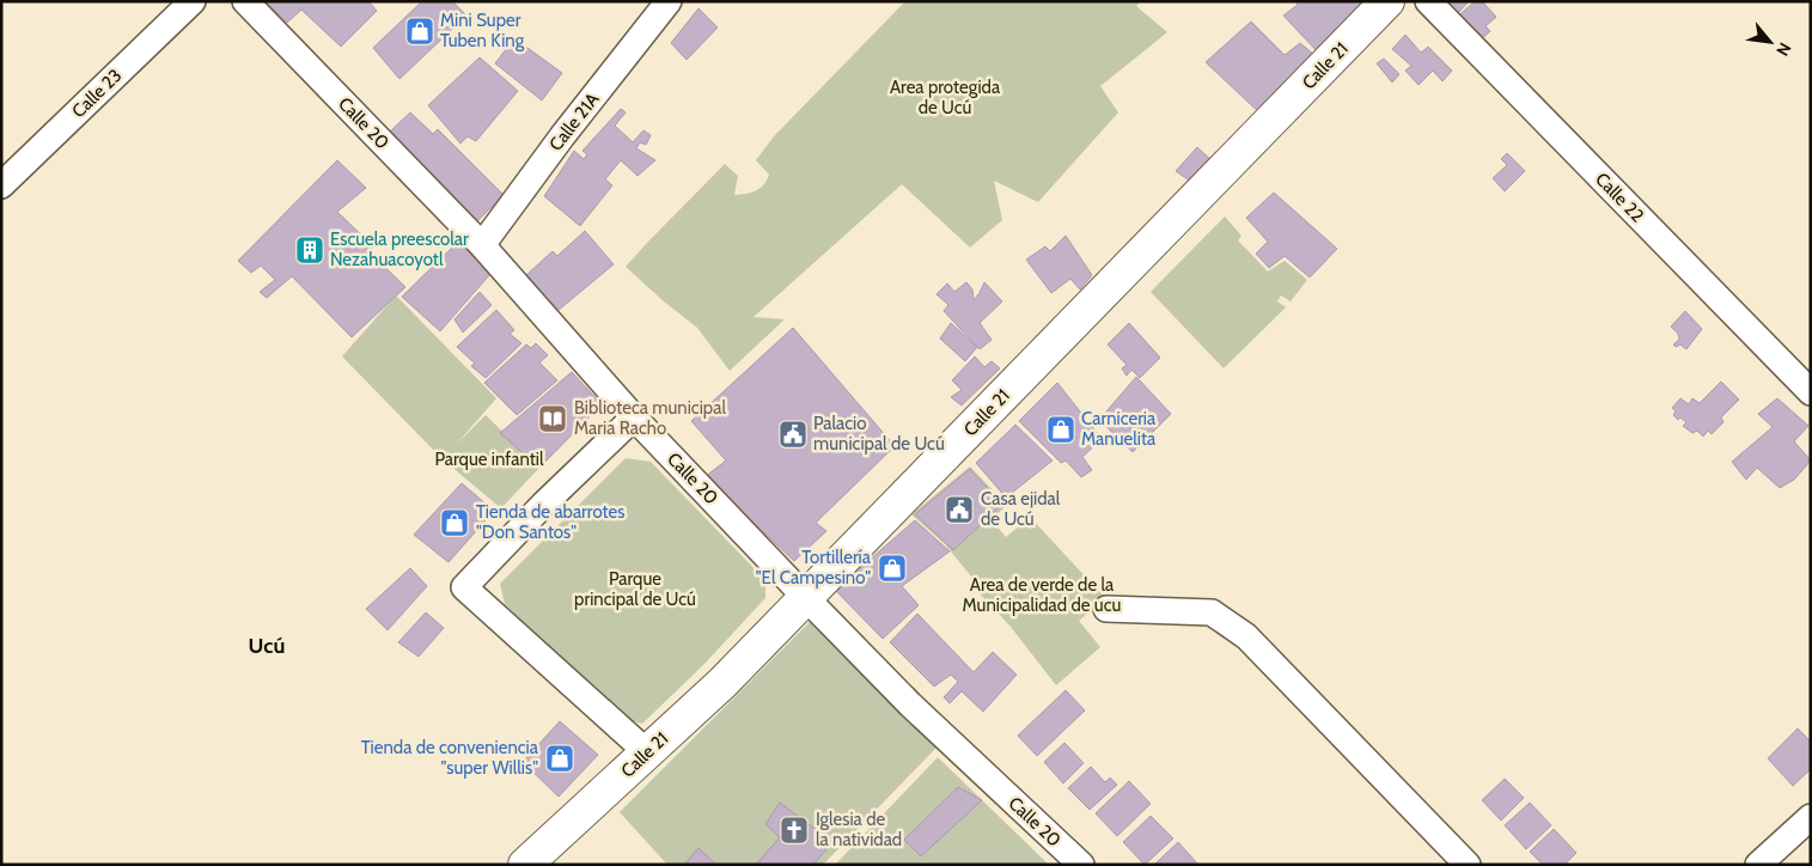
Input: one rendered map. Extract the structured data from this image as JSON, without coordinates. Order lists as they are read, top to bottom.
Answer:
{
  "streets": {
    "main road": ["Calle 21"],
    "street": [
      "Calle 23",
      "Calle 21A",
      "Calle 20",
      "Calle 22"
    ]
  },
  "crossings": [
    ["Calle 21", "Calle 20"],
    ["Calle 21A", "Calle 20"]
  ],
  "districts": ["Ucú"],
  "parks": [
    "Area protegida de Ucú",
    "Parque infantil",
    "Parque principal de Ucú",
    "Area de verde de la Municipalidad de ucu"
  ],
  "places": {
    "shop": [
      "Mini Super Tuben King",
      "Carniceria Manuelita",
      "Tienda de abarrotes \"Don Santos\"",
      "Tortillería \"El Campesino\"",
      "Tienda de conveniencia \"super Willis\""
    ],
    "building": ["Escuela preescolar Nezahuacoyotl"],
    "library": ["Biblioteca municipal Maria Racho"],
    "public building": ["Palacio municipal de Ucú", "Casa ejidal de Ucú"],
    "church": ["Iglesia de la natividad"]
  },
  "north": "bottom right"
}
